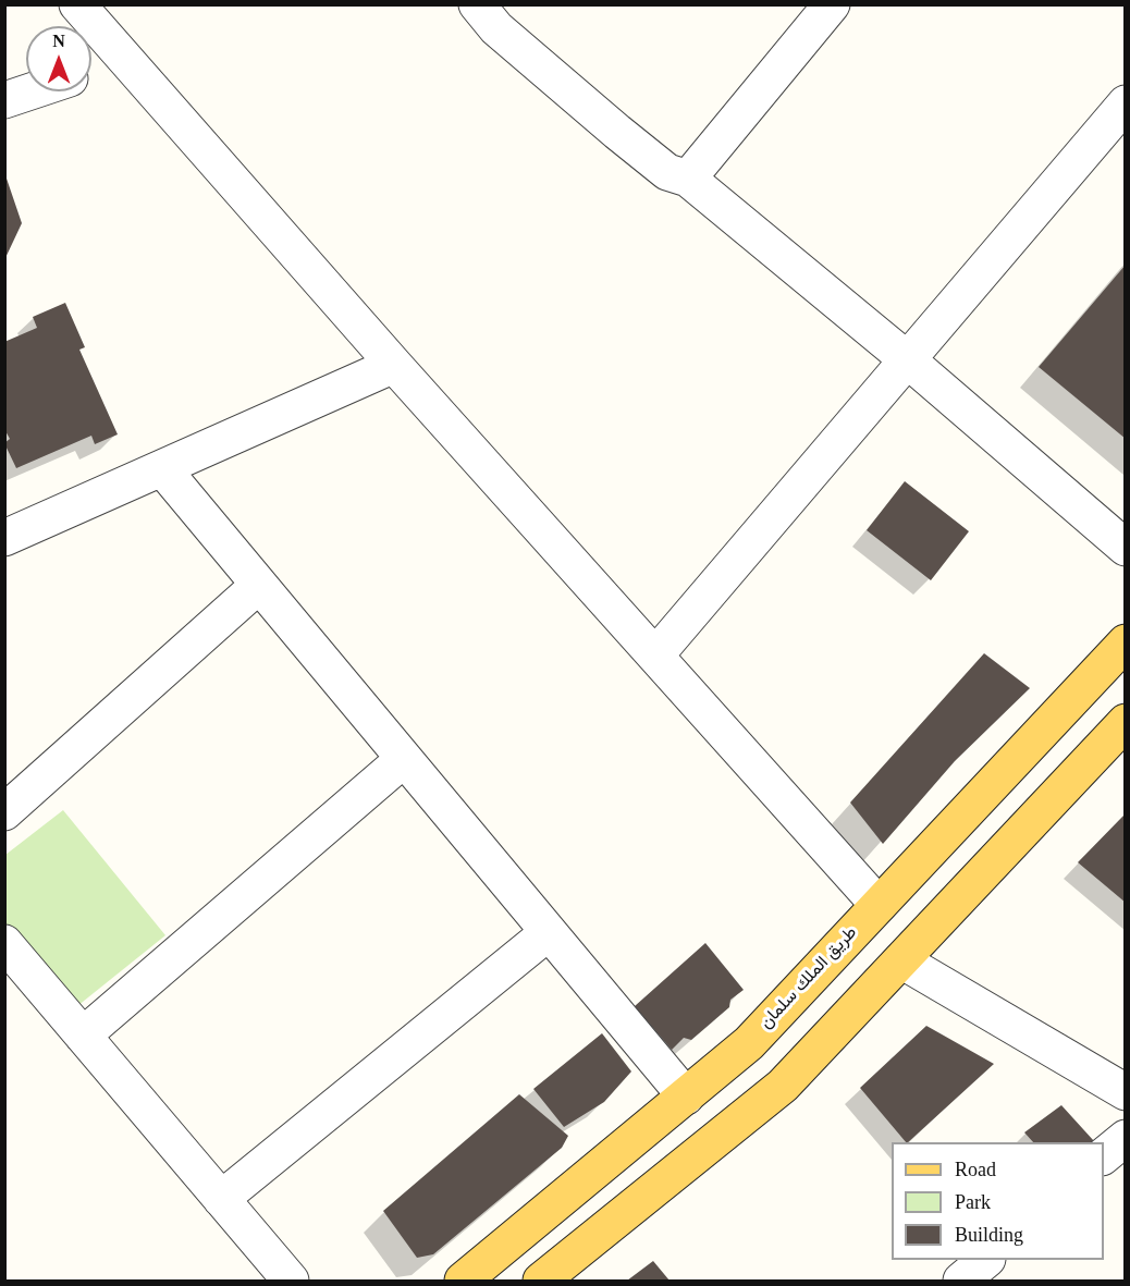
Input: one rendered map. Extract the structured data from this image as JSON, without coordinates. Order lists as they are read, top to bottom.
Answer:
{
  "streets": {
    "main road": ["طريق الملك سلمان"]
  },
  "legend": ["Road", "Park", "Building"],
  "north": "top"
}
